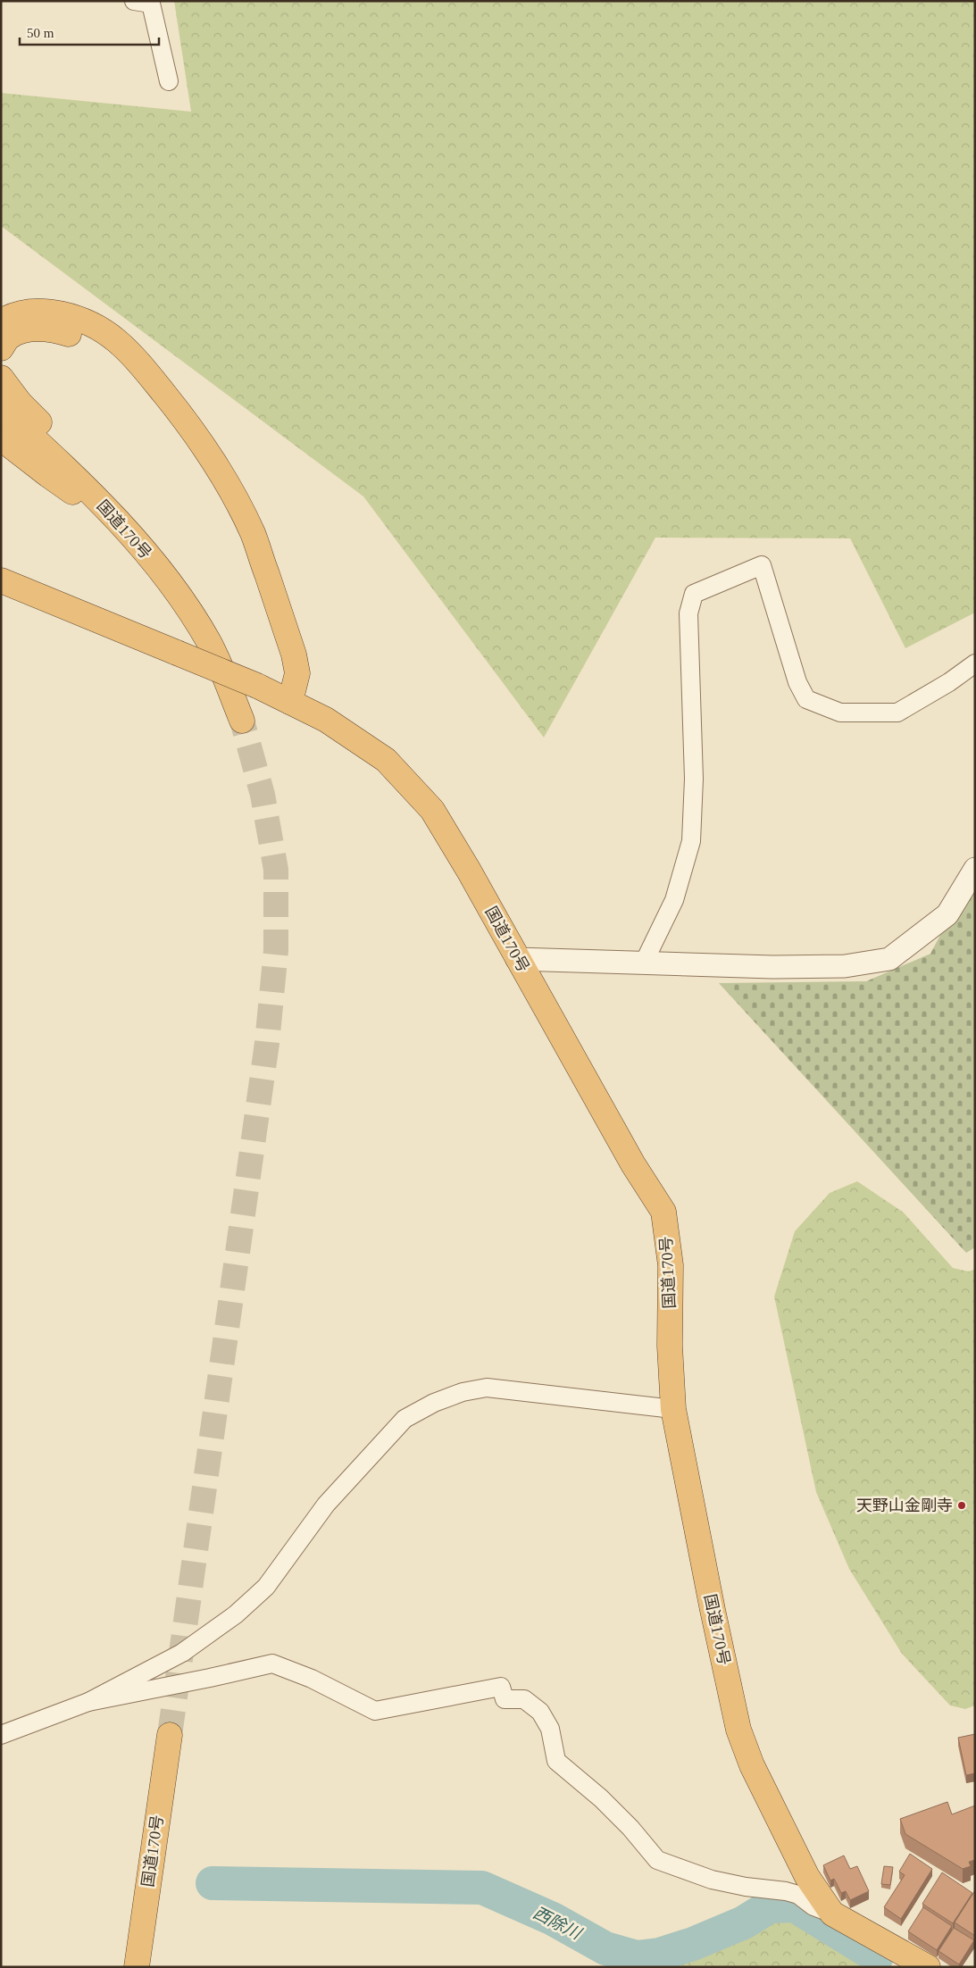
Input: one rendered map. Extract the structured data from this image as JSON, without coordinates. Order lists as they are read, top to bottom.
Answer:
{
  "streets": {
    "highway": ["国道170号"]
  },
  "water": ["西除川"],
  "places": ["天野山金剛寺"],
  "scale_bar": "50 m"
}
